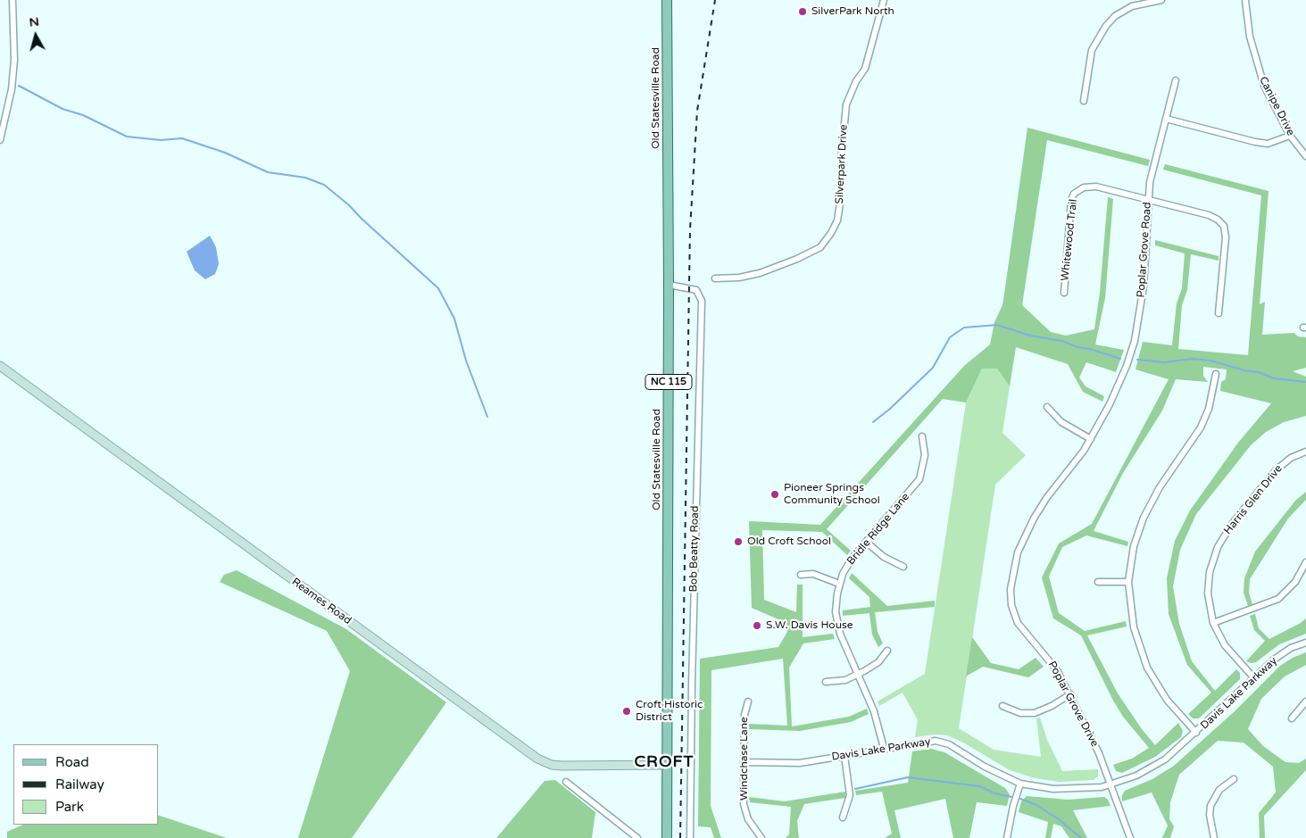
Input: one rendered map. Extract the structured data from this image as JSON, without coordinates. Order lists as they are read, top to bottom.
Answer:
{
  "streets": {
    "main road": ["Old Statesville Road", "NC 115", "Reames Road"],
    "street": [
      "Canipe Drive",
      "Silverpark Drive",
      "Whitewood Trail",
      "Poplar Grove Road",
      "Harris Glen Drive",
      "Bridle Ridge Lane",
      "Bob Beatty Road",
      "Davis Lake Parkway",
      "Poplar Grove Drive",
      "Windchase Lane"
    ]
  },
  "crossings": [
    ["Old Statesville Road", "Bob Beatty Road"],
    ["Old Statesville Road", "Reames Road"],
    ["Whitewood Trail", "Poplar Grove Road"],
    ["Poplar Grove Road", "Poplar Grove Drive"],
    ["Harris Glen Drive", "Davis Lake Parkway"],
    ["Bridle Ridge Lane", "Davis Lake Parkway"],
    ["Davis Lake Parkway", "Poplar Grove Drive"],
    ["Davis Lake Parkway", "Windchase Lane"]
  ],
  "districts": ["CROFT"],
  "places": [
    "SilverPark North",
    "Pioneer Springs Community School",
    "Old Croft School",
    "S.W. Davis House",
    "Croft Historic District"
  ],
  "legend": ["Road", "Railway", "Park"],
  "north": "top"
}
